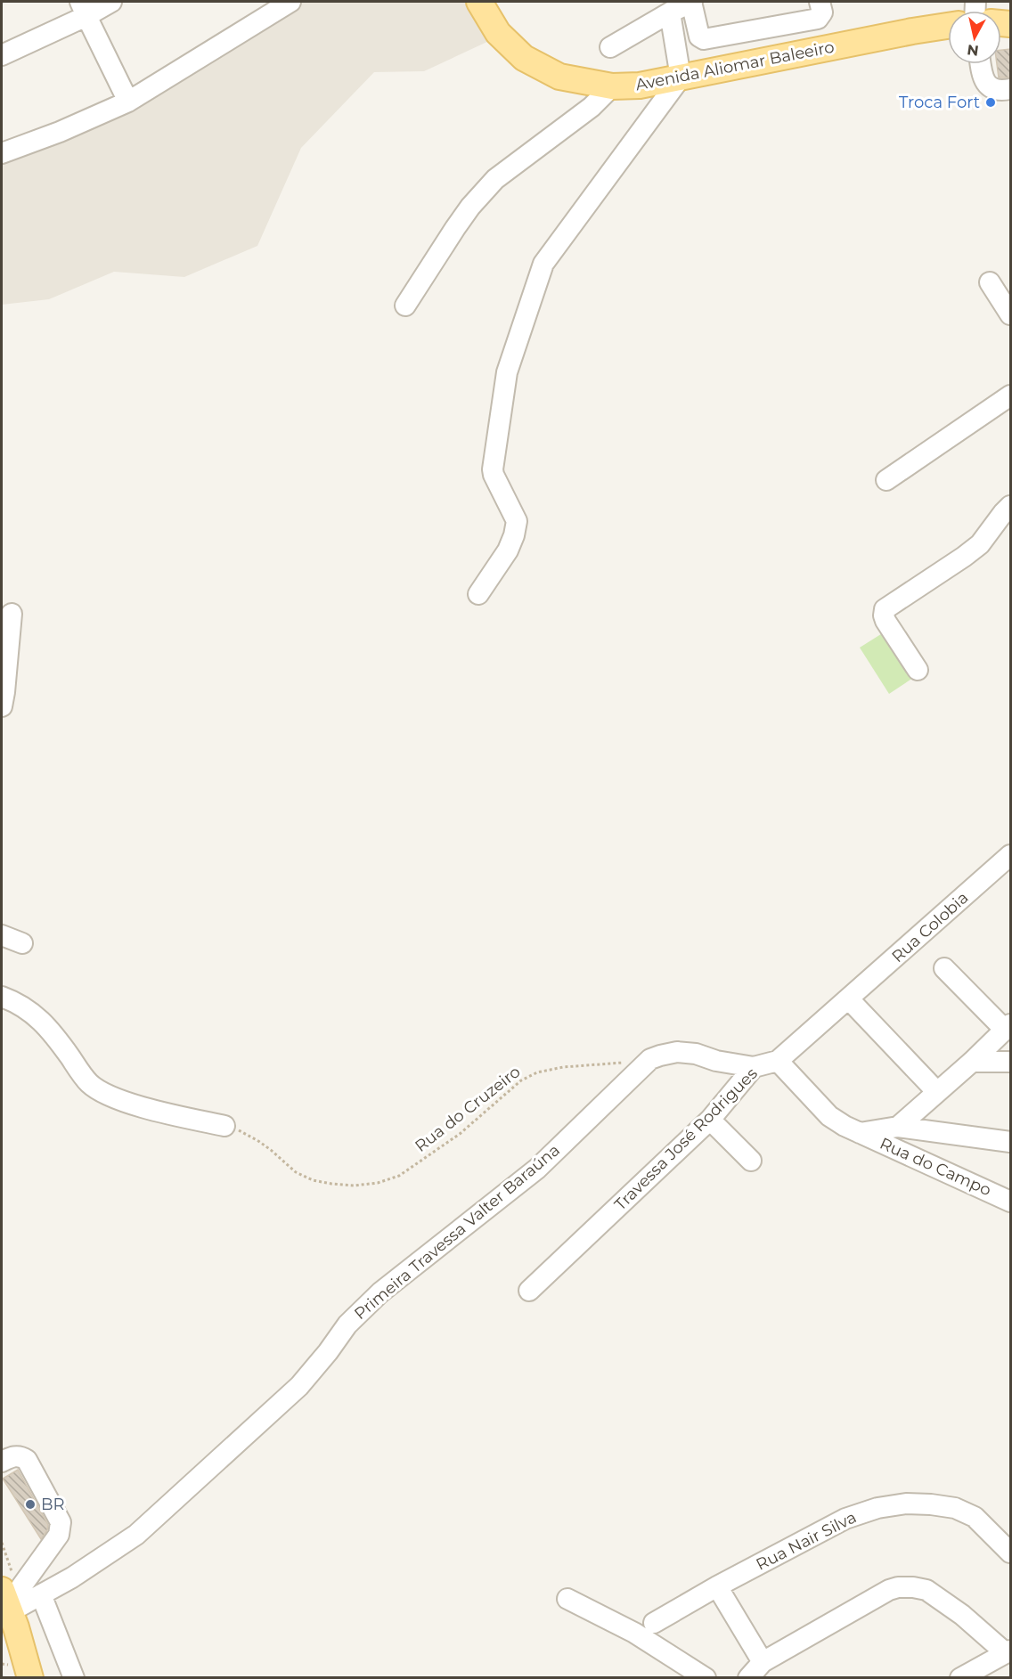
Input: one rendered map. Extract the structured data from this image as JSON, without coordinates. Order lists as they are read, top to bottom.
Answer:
{
  "streets": {
    "main road": ["Avenida Aliomar Baleeiro"],
    "street": [
      "Rua Colobia",
      "Travessa José Rodrigues",
      "Rua do Campo",
      "Primeira Travessa Valter Baraúna",
      "Rua Nair Silva"
    ],
    "path": ["Rua do Cruzeiro"]
  },
  "crossings": [
    ["Rua Colobia", "Travessa José Rodrigues"],
    ["Rua do Cruzeiro", "Primeira Travessa Valter Baraúna"],
    ["Travessa José Rodrigues", "Rua do Campo"]
  ],
  "places": ["Troca Fort", "BR"],
  "north": "bottom"
}
